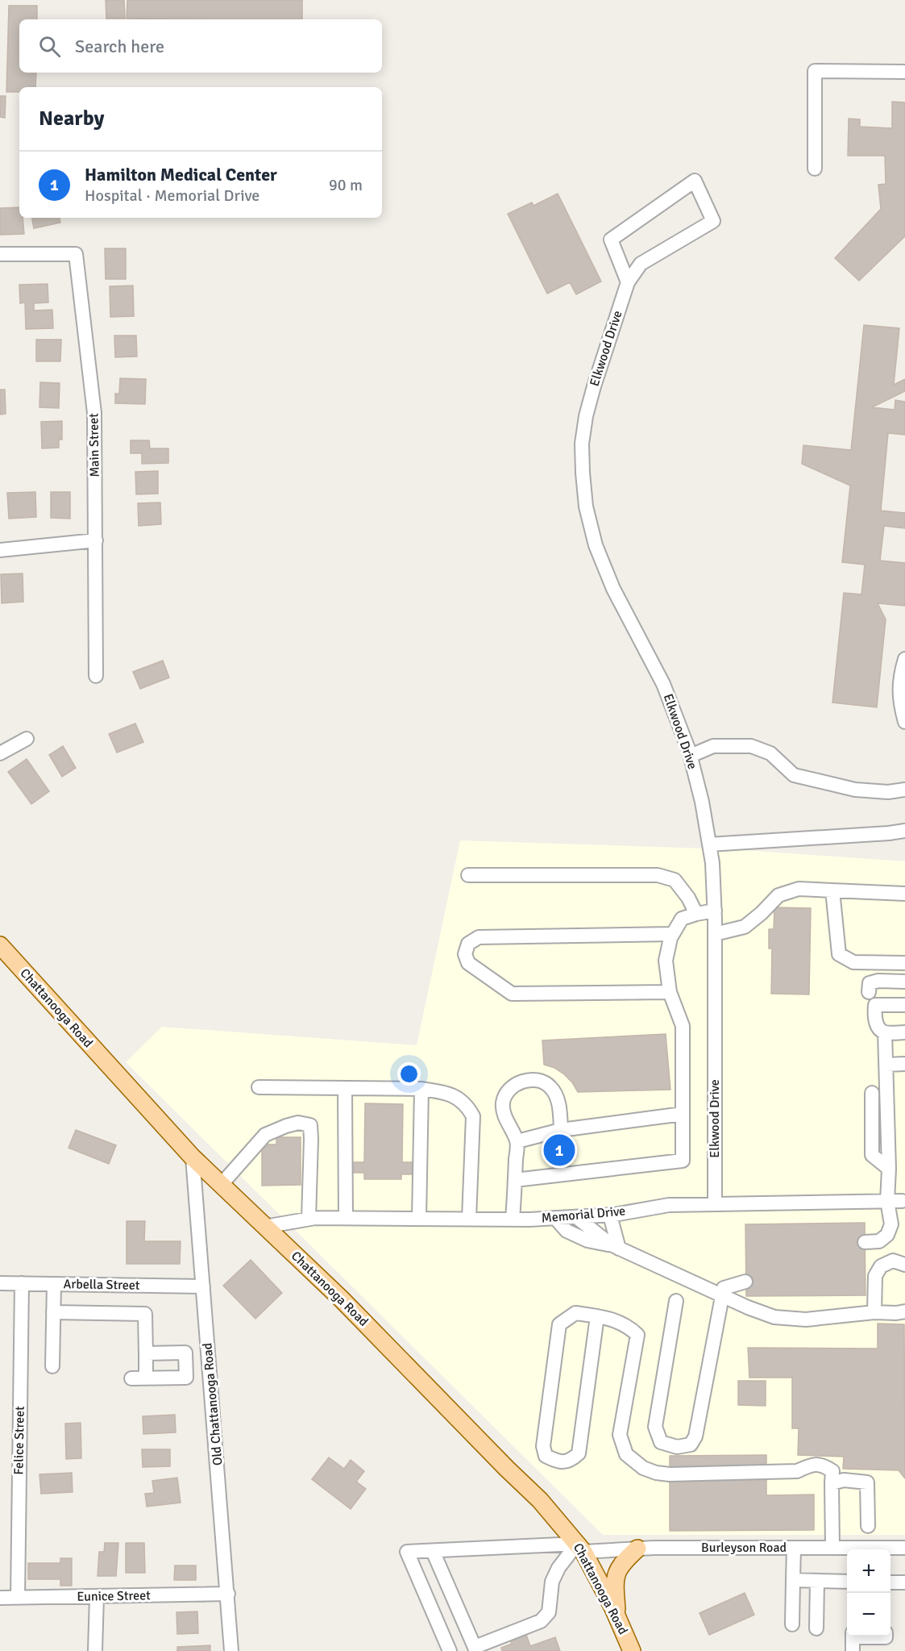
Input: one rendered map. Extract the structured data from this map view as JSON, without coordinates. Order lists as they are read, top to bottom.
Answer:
{
  "streets": {
    "main road": ["Chattanooga Road"],
    "street": [
      "Elkwood Drive",
      "Main Street",
      "Memorial Drive",
      "Arbella Street",
      "Old Chattanooga Road",
      "Felice Street",
      "Burleyson Road",
      "Eunice Street"
    ]
  },
  "crossings": [
    ["Elkwood Drive", "Memorial Drive"],
    ["Chattanooga Road", "Memorial Drive"],
    ["Chattanooga Road", "Old Chattanooga Road"],
    ["Chattanooga Road", "Burleyson Road"],
    ["Arbella Street", "Old Chattanooga Road"],
    ["Arbella Street", "Felice Street"],
    ["Old Chattanooga Road", "Eunice Street"],
    ["Felice Street", "Eunice Street"]
  ],
  "page": {
    "search": "Search here",
    "heading": "Nearby",
    "list": [
      {
        "mark": "1",
        "name": "Hamilton Medical Center",
        "note": "Hospital · Memorial Drive",
        "value": "90 m"
      }
    ],
    "pins": "1",
    "map_buttons": ["+", "−"]
  }
}
